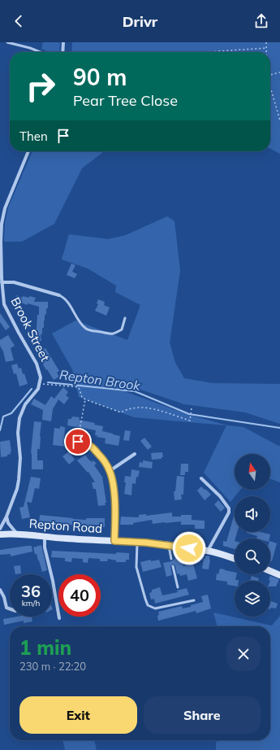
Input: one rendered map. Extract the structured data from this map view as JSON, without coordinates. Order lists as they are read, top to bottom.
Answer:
{
  "streets": {
    "street": ["Brook Street", "Repton Road"]
  },
  "water": ["Repton Brook"],
  "north": "top",
  "page": {
    "header": "Drivr",
    "turn": ["90 m", "Pear Tree Close"],
    "then": "Then",
    "speed": "36 km/h",
    "limit": "40",
    "heading": ["1 min", "230 m · 22:20"],
    "buttons": ["Exit", "Share"]
  }
}
